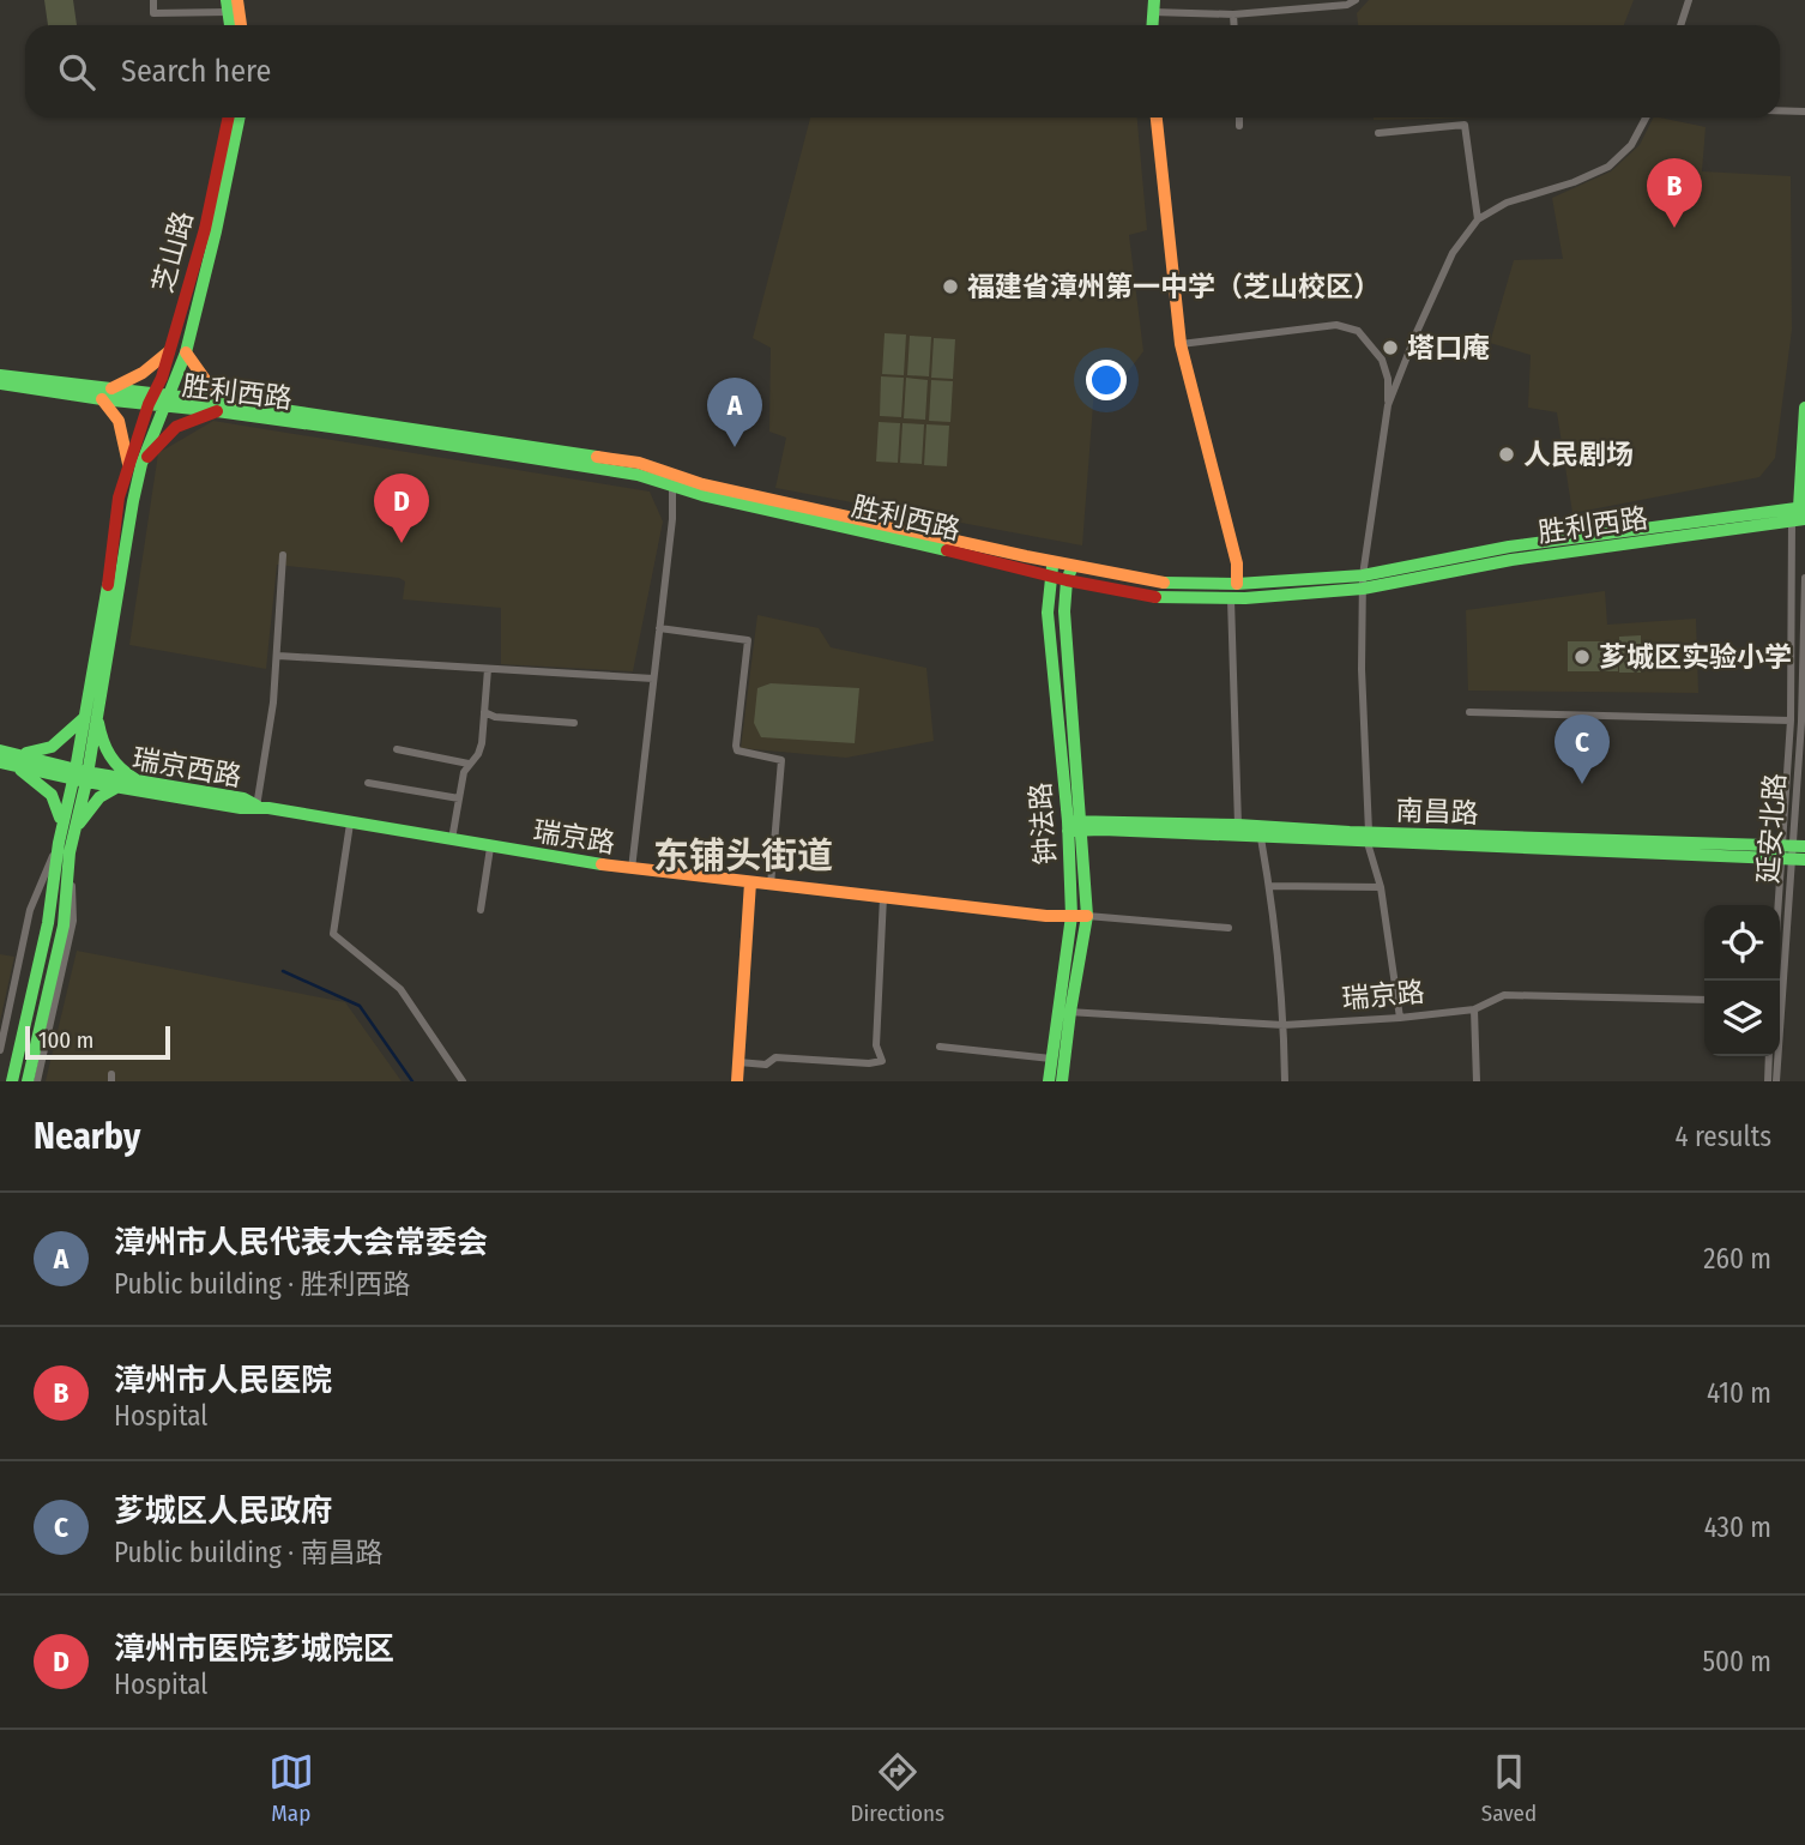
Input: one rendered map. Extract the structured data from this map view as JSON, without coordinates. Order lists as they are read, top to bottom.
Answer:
{
  "streets": {
    "street": [
      "芝山路",
      "胜利西路",
      "瑞京西路",
      "南昌路",
      "钟法路",
      "延安北路",
      "瑞京路"
    ]
  },
  "crossings": [
    ["芝山路", "胜利西路"],
    ["胜利西路", "钟法路"],
    ["胜利西路", "延安北路"],
    ["瑞京西路", "瑞京路"],
    ["南昌路", "钟法路"],
    ["南昌路", "延安北路"],
    ["钟法路", "瑞京路"]
  ],
  "districts": ["东铺头街道"],
  "places": [
    "福建省漳州第一中学（芝山校区）",
    "塔口庵",
    "人民剧场",
    "芗城区实验小学"
  ],
  "scale_bar": "100 m",
  "page": {
    "search": "Search here",
    "pins": [
      "B",
      "A",
      "D",
      "C"
    ],
    "scale": "100 m",
    "heading": ["Nearby", "4 results"],
    "list": [
      {
        "mark": "A",
        "name": "漳州市人民代表大会常委会",
        "note": "Public building · 胜利西路",
        "value": "260 m"
      },
      {
        "mark": "B",
        "name": "漳州市人民医院",
        "note": "Hospital",
        "value": "410 m"
      },
      {
        "mark": "C",
        "name": "芗城区人民政府",
        "note": "Public building · 南昌路",
        "value": "430 m"
      },
      {
        "mark": "D",
        "name": "漳州市医院芗城院区",
        "note": "Hospital",
        "value": "500 m"
      }
    ],
    "nav": ["Map", "Directions", "Saved"]
  }
}
